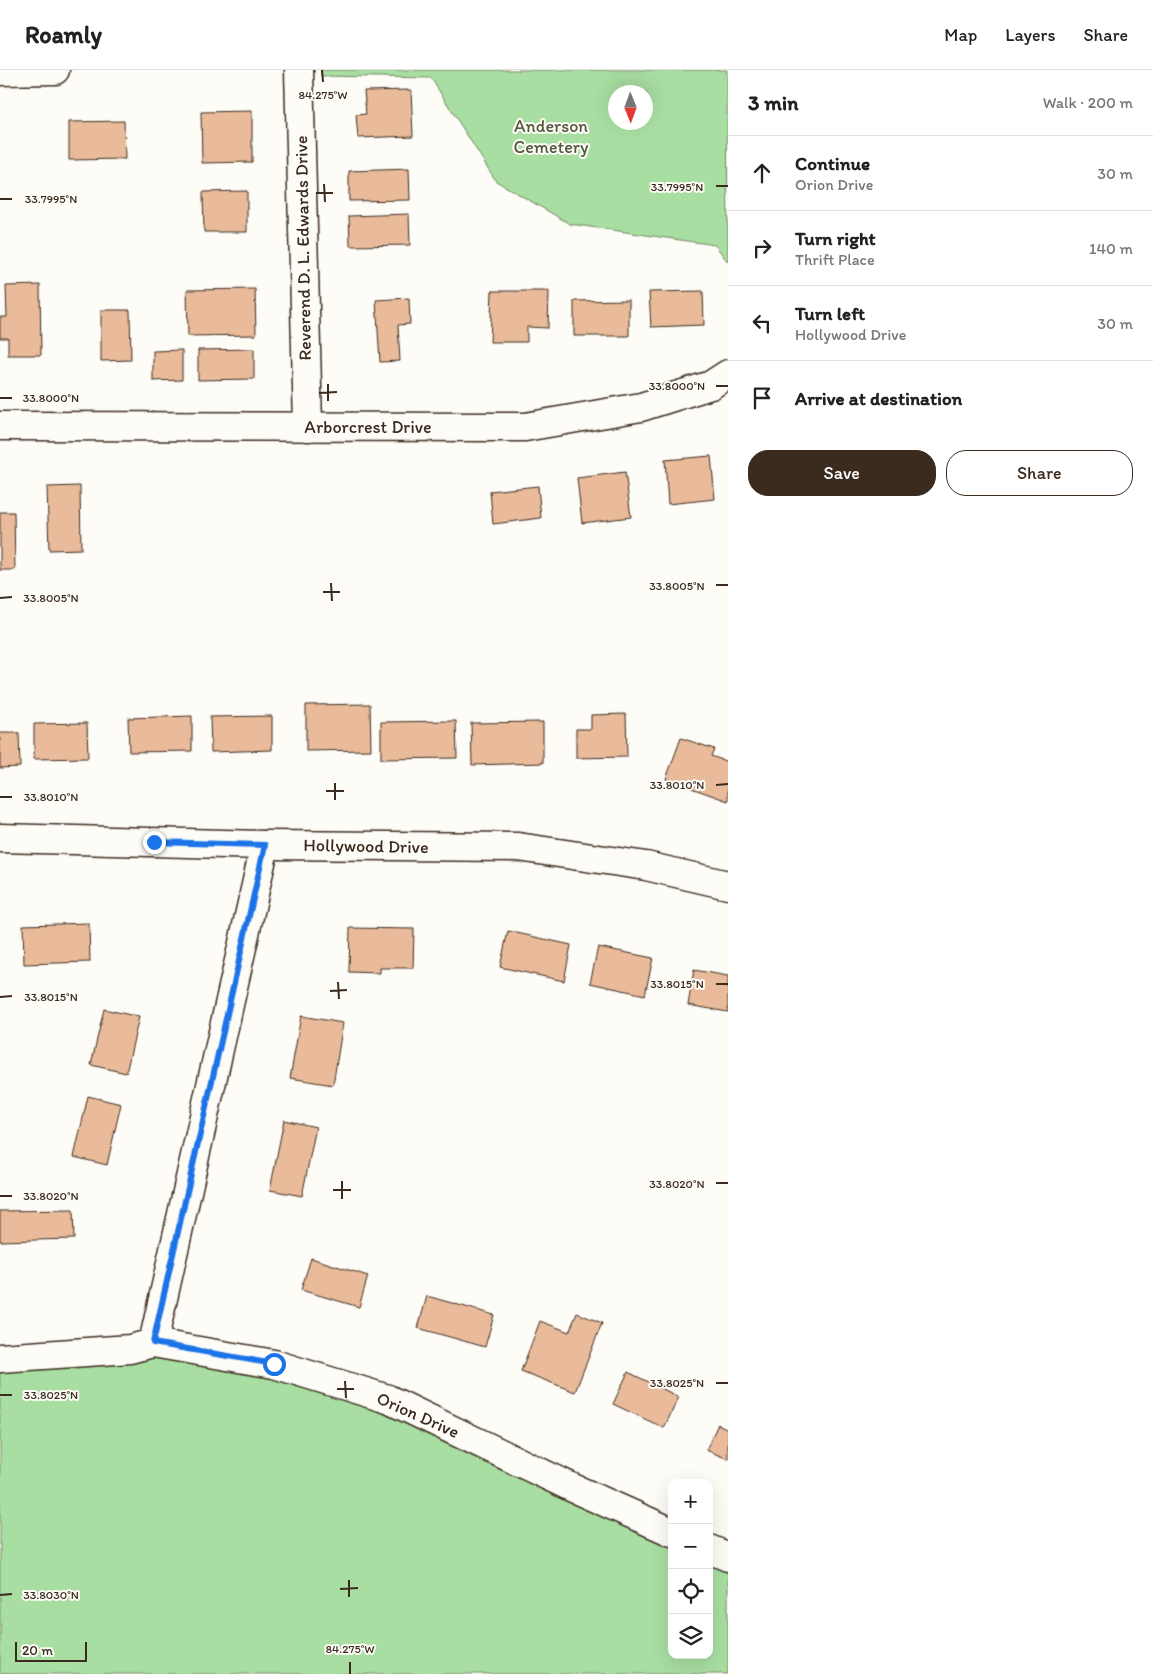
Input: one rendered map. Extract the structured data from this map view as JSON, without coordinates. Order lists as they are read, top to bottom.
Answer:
{
  "streets": {
    "street": [
      "Reverend D. L. Edwards Drive",
      "Arborcrest Drive",
      "Hollywood Drive",
      "Orion Drive"
    ]
  },
  "crossings": [
    ["Reverend D. L. Edwards Drive", "Arborcrest Drive"]
  ],
  "parks": ["Anderson Cemetery"],
  "scale_bar": "20 m",
  "north": "bottom",
  "page": {
    "header": "Roamly",
    "nav": ["Map", "Layers", "Share"],
    "heading": ["3 min", "Walk · 200 m"],
    "list": [
      ["Continue", "Orion Drive", "30 m"],
      ["Turn right", "Thrift Place", "140 m"],
      ["Turn left", "Hollywood Drive", "30 m"],
      "Arrive at destination"
    ],
    "buttons": ["Save", "Share"],
    "map_buttons": ["+", "−"],
    "scale": "20 m"
  },
  "coordinates": [
    "84.275°W",
    "33.7995°N",
    "33.8000°N",
    "33.8005°N",
    "33.8010°N",
    "33.8015°N",
    "33.8020°N",
    "33.8025°N",
    "33.8030°N"
  ]
}
